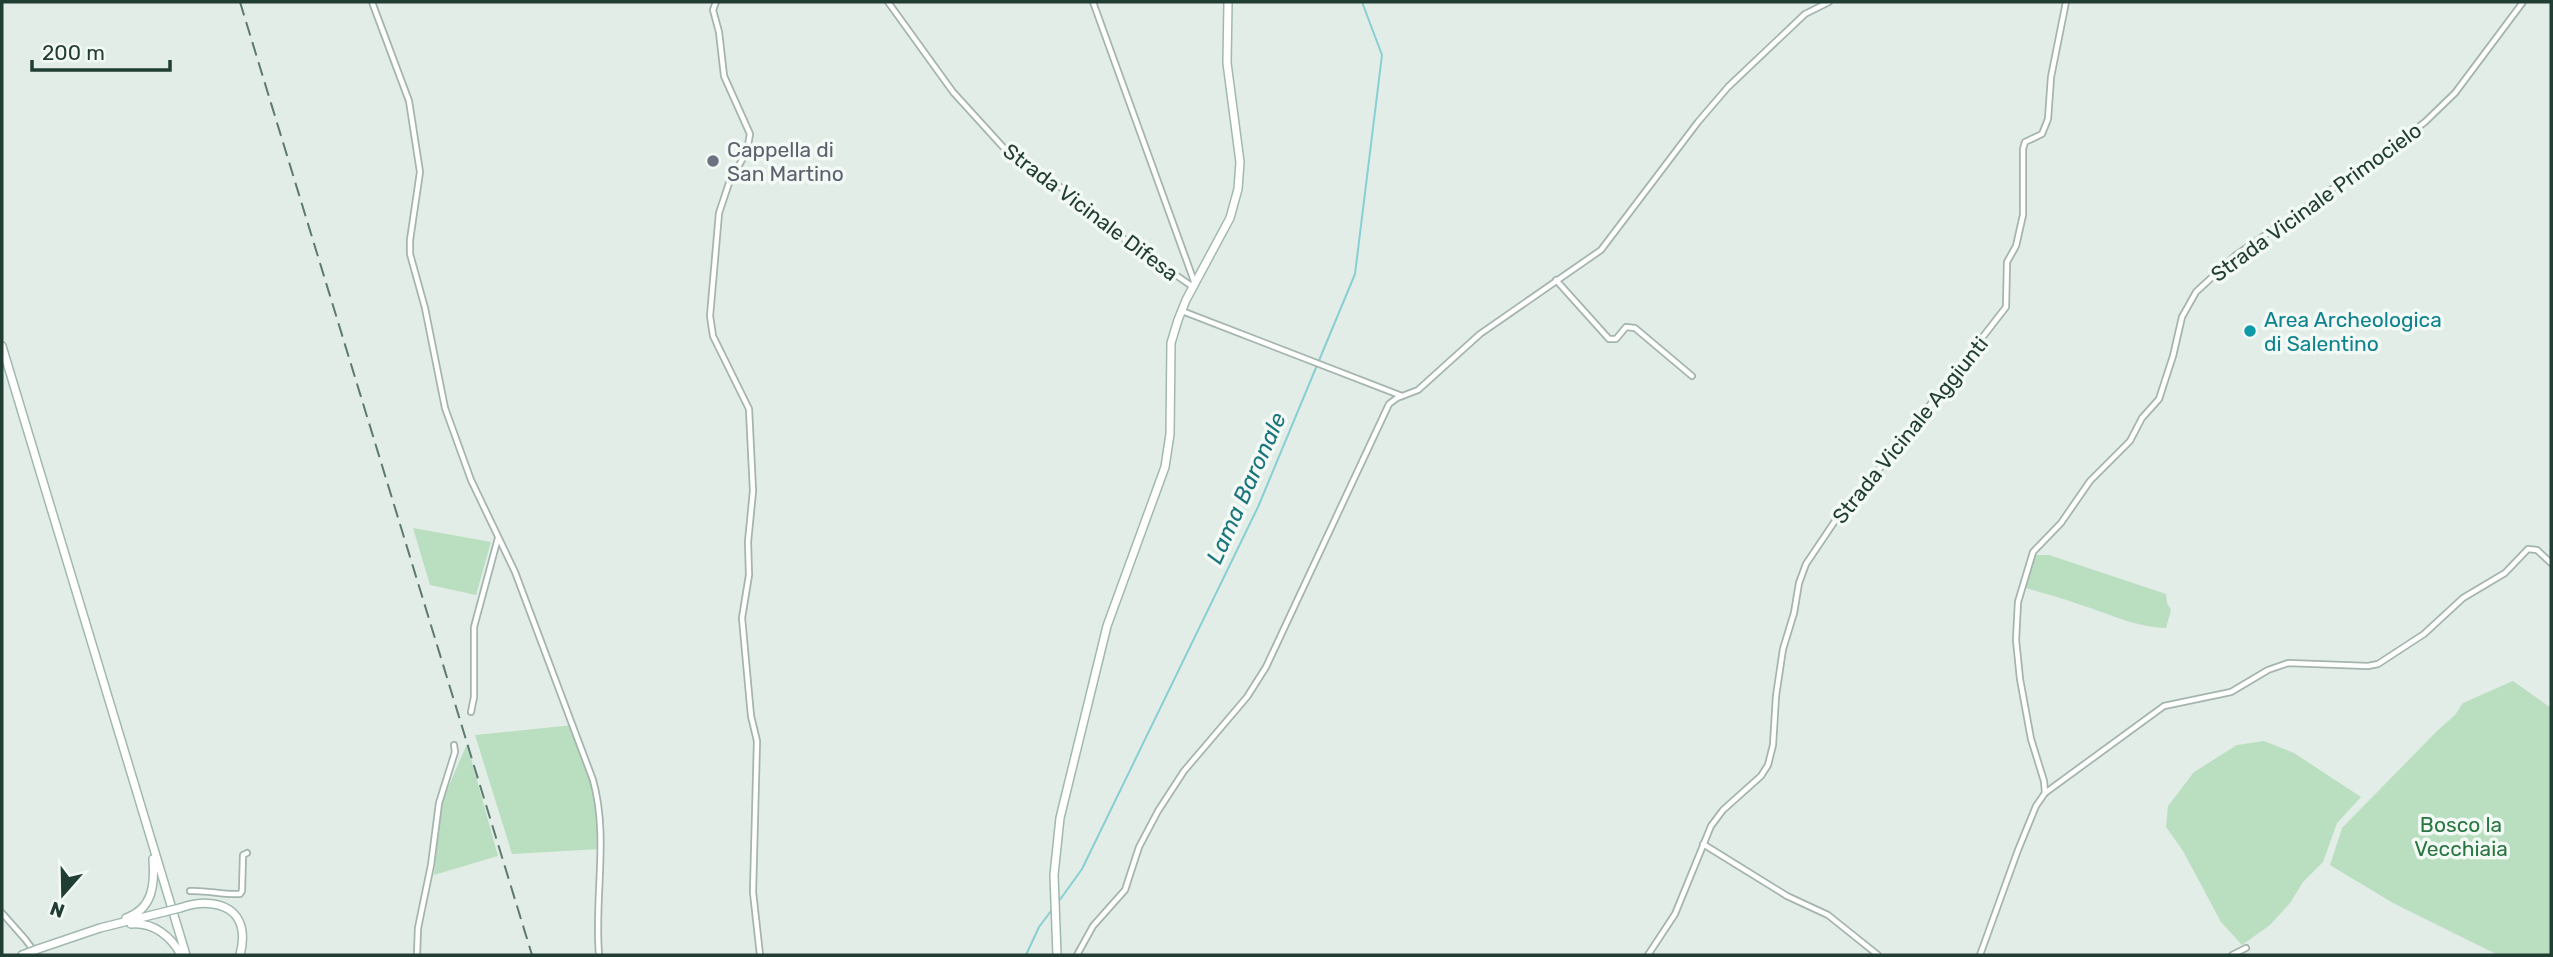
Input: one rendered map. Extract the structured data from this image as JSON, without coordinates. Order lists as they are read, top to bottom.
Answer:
{
  "streets": {
    "street": ["Strada Vicinale Primocielo", "Strada Vicinale Difesa", "Strada Vicinale Aggiunti"]
  },
  "water": ["Lama Baronale"],
  "parks": ["Bosco la Vecchiaia"],
  "places": ["Cappella di San Martino", "Area Archeologica di Salentino"],
  "scale_bar": "200 m",
  "north": "bottom"
}
